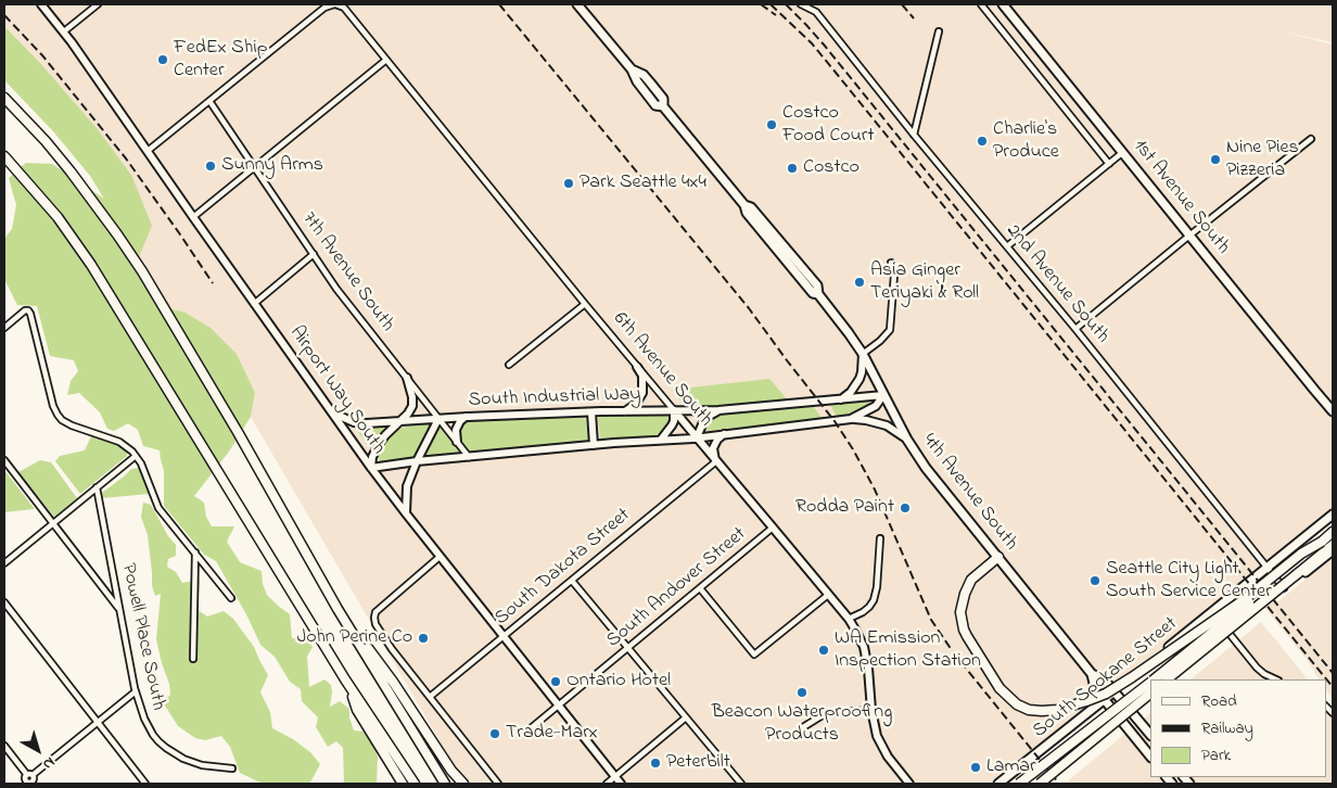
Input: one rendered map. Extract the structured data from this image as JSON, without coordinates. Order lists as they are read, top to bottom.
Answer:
{
  "streets": {
    "main road": ["1st Avenue South", "4th Avenue South", "South Spokane Street"],
    "street": [
      "7th Avenue South",
      "2nd Avenue South",
      "6th Avenue South",
      "Airport Way South",
      "South Industrial Way",
      "South Dakota Street",
      "South Andover Street",
      "Powell Place South"
    ]
  },
  "crossings": [
    ["7th Avenue South", "South Industrial Way"],
    ["2nd Avenue South", "South Spokane Street"],
    ["6th Avenue South", "South Industrial Way"],
    ["6th Avenue South", "South Dakota Street"],
    ["6th Avenue South", "South Andover Street"],
    ["Airport Way South", "South Industrial Way"],
    ["Airport Way South", "South Dakota Street"],
    ["Airport Way South", "South Andover Street"],
    ["South Industrial Way", "4th Avenue South"],
    ["4th Avenue South", "South Spokane Street"]
  ],
  "places": [
    "FedEx Ship Center",
    "Costco Food Court",
    "Charlie's Produce",
    "Nine Pies Pizzeria",
    "Sunny Arms",
    "Costco",
    "Park Seattle 4x4",
    "Asia Ginger Teriyaki & Roll",
    "Rodda Paint",
    "Seattle City Light South Service Center",
    "John Perine Co",
    "WA Emission Inspection Station",
    "Ontario Hotel",
    "Beacon Waterproofing Products",
    "Trade-Marx",
    "Peterbilt",
    "Lamar"
  ],
  "legend": ["Road", "Railway", "Park"],
  "north": "bottom right"
}
